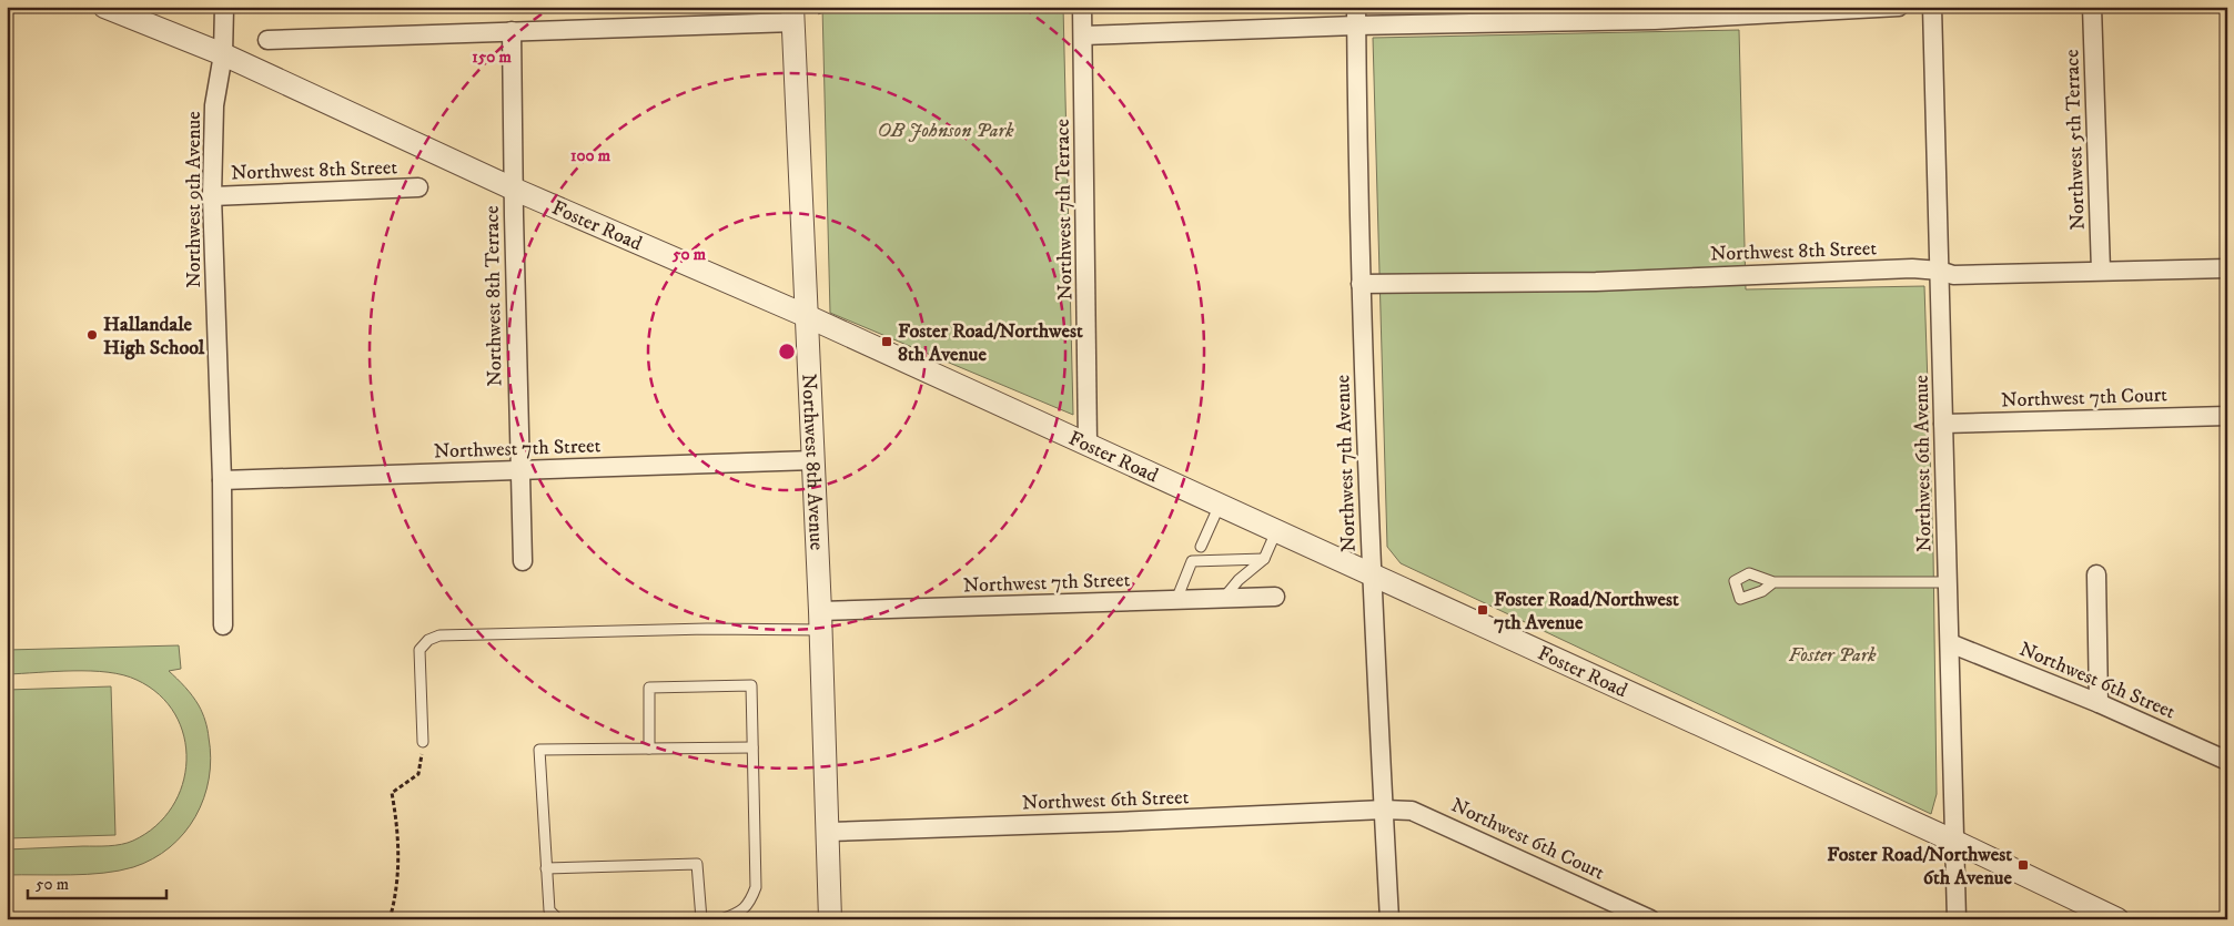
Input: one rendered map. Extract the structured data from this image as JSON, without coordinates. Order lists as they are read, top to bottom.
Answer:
{
  "streets": {
    "street": [
      "Northwest 5th Terrace",
      "Northwest 8th Street",
      "Northwest 9th Avenue",
      "Northwest 7th Terrace",
      "Foster Road",
      "Northwest 8th Terrace",
      "Northwest 7th Court",
      "Northwest 7th Street",
      "Northwest 8th Avenue",
      "Northwest 7th Avenue",
      "Northwest 6th Avenue",
      "Northwest 6th Street",
      "Northwest 6th Court"
    ]
  },
  "crossings": [
    ["Northwest 5th Terrace", "Northwest 8th Street"],
    ["Northwest 8th Street", "Northwest 9th Avenue"],
    ["Northwest 8th Street", "Northwest 7th Avenue"],
    ["Northwest 8th Street", "Northwest 6th Avenue"],
    ["Northwest 9th Avenue", "Foster Road"],
    ["Northwest 9th Avenue", "Northwest 7th Street"],
    ["Northwest 7th Terrace", "Foster Road"],
    ["Foster Road", "Northwest 8th Terrace"],
    ["Foster Road", "Northwest 8th Avenue"],
    ["Foster Road", "Northwest 7th Avenue"],
    ["Foster Road", "Northwest 6th Avenue"],
    ["Northwest 8th Terrace", "Northwest 7th Street"],
    ["Northwest 7th Court", "Northwest 6th Avenue"],
    ["Northwest 7th Street", "Northwest 8th Avenue"],
    ["Northwest 8th Avenue", "Northwest 6th Street"],
    ["Northwest 7th Avenue", "Northwest 6th Street"],
    ["Northwest 7th Avenue", "Northwest 6th Court"],
    ["Northwest 6th Avenue", "Northwest 6th Street"],
    ["Northwest 6th Street", "Northwest 6th Court"]
  ],
  "parks": ["OB Johnson Park", "Foster Park"],
  "places": {
    "other": ["Hallandale High School"],
    "transit": ["Foster Road/Northwest 8th Avenue", "Foster Road/Northwest 7th Avenue", "Foster Road/Northwest 6th Avenue"]
  },
  "scale_bar": "50 m",
  "rings": ["150 m", "100 m", "50 m"]
}
